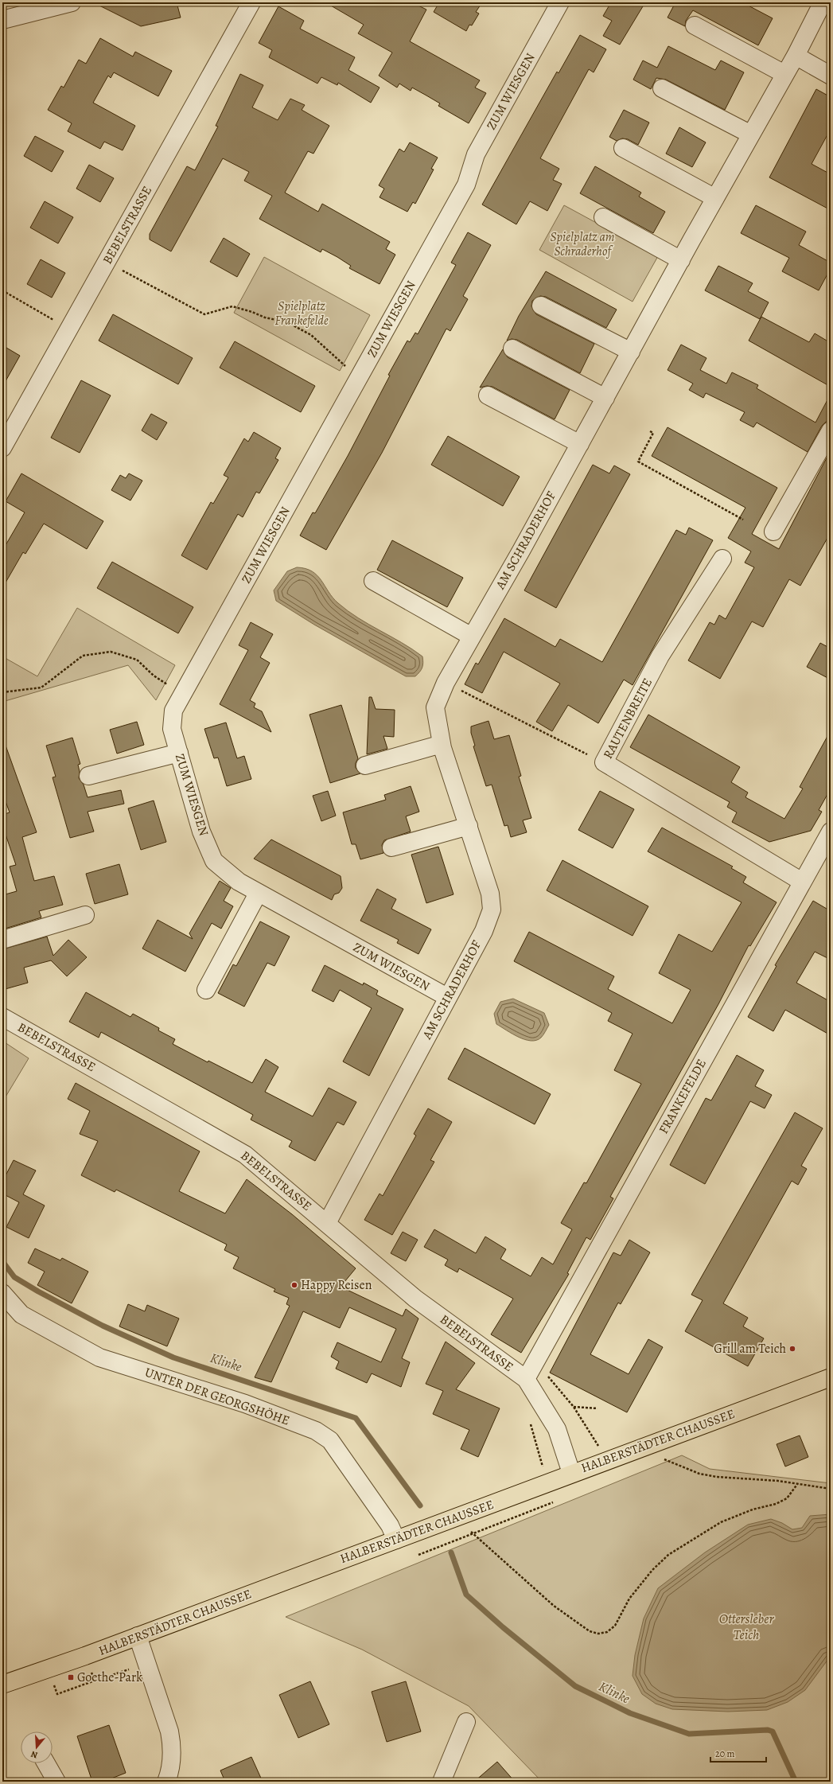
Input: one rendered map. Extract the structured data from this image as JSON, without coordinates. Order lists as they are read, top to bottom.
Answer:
{
  "streets": {
    "main road": ["HALBERSTÄDTER CHAUSSEE"],
    "street": [
      "ZUM WIESGEN",
      "BEBELSTRASSE",
      "AM SCHRADERHOF",
      "RAUTENBREITE",
      "FRANKEFELDE",
      "UNTER DER GEORGSHÖHE"
    ]
  },
  "crossings": [
    ["ZUM WIESGEN", "AM SCHRADERHOF"],
    ["BEBELSTRASSE", "AM SCHRADERHOF"],
    ["BEBELSTRASSE", "FRANKEFELDE"],
    ["RAUTENBREITE", "FRANKEFELDE"],
    ["UNTER DER GEORGSHÖHE", "HALBERSTÄDTER CHAUSSEE"]
  ],
  "water": ["Klinke", "Ottersleber Teich"],
  "parks": ["Spielplatz am Schraderhof", "Spielplatz Frankefelde"],
  "places": {
    "other": ["Happy Reisen", "Grill am Teich"],
    "transit": ["Goethe-Park"]
  },
  "scale_bar": "20 m",
  "north": "bottom"
}
